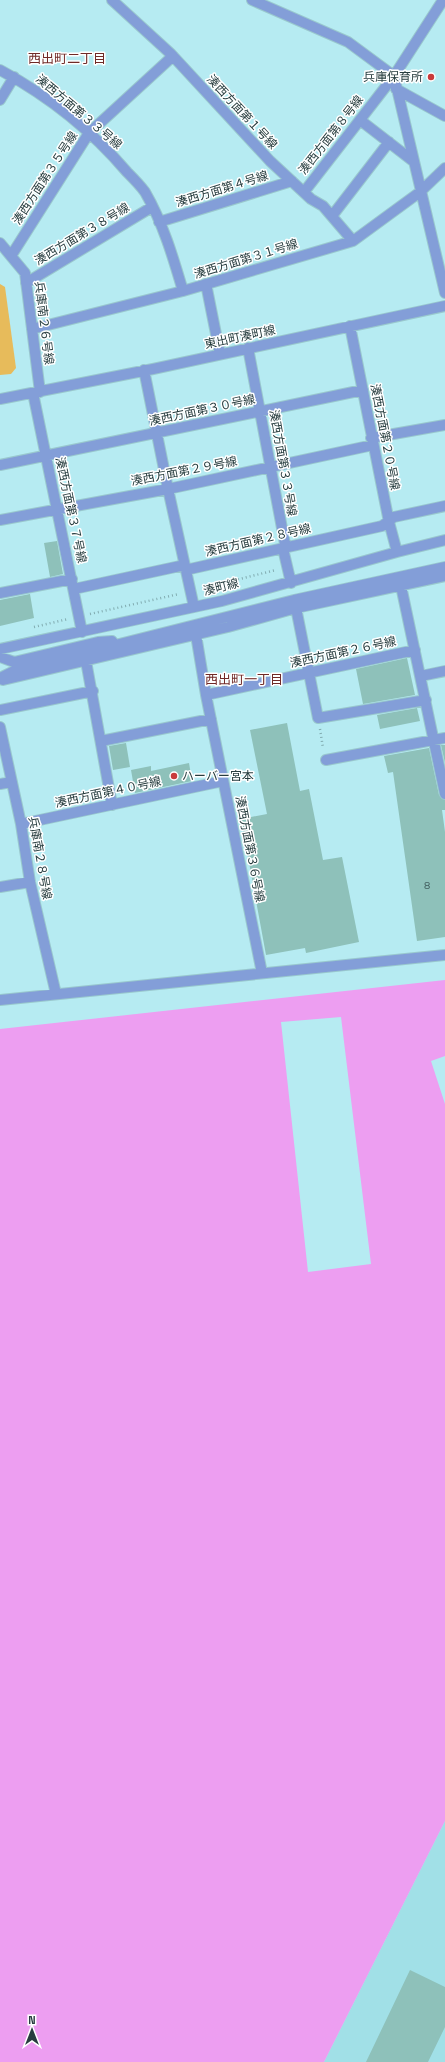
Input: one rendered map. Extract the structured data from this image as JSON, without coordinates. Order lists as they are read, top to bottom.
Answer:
{
  "streets": {
    "street": [
      "湊西方面第３３号線",
      "湊西方面第１号線",
      "湊西方面第８号線",
      "湊西方面第３５号線",
      "湊西方面第４号線",
      "湊西方面第３８号線",
      "湊西方面第３１号線",
      "兵庫南２６号線",
      "東出町湊町線",
      "湊西方面第３０号線",
      "湊西方面第２０号線",
      "湊西方面第２９号線",
      "湊西方面第３７号線",
      "湊西方面第２８号線",
      "湊町線",
      "湊西方面第２６号線",
      "湊西方面第４０号線",
      "湊西方面第３６号線",
      "兵庫南２８号線"
    ]
  },
  "crossings": [
    ["湊西方面第３３号線", "湊西方面第３５号線"],
    ["湊西方面第３３号線", "湊西方面第４号線"],
    ["湊西方面第３３号線", "湊西方面第３８号線"],
    ["湊西方面第３３号線", "湊西方面第３１号線"],
    ["湊西方面第３３号線", "東出町湊町線"],
    ["湊西方面第３３号線", "湊西方面第３０号線"],
    ["湊西方面第３３号線", "湊西方面第２９号線"],
    ["湊西方面第３３号線", "湊西方面第２８号線"],
    ["湊西方面第３３号線", "湊町線"],
    ["湊西方面第１号線", "湊西方面第８号線"],
    ["湊西方面第１号線", "湊西方面第３５号線"],
    ["湊西方面第１号線", "湊西方面第４号線"],
    ["湊西方面第１号線", "湊西方面第３１号線"],
    ["湊西方面第３５号線", "兵庫南２６号線"],
    ["湊西方面第３８号線", "兵庫南２６号線"],
    ["湊西方面第３１号線", "兵庫南２６号線"],
    ["兵庫南２６号線", "東出町湊町線"],
    ["兵庫南２６号線", "湊西方面第３７号線"],
    ["東出町湊町線", "湊西方面第２０号線"],
    ["東出町湊町線", "湊西方面第３７号線"],
    ["湊西方面第３０号線", "湊西方面第２０号線"],
    ["湊西方面第３０号線", "湊西方面第３７号線"],
    ["湊西方面第２０号線", "湊西方面第２９号線"],
    ["湊西方面第２０号線", "湊西方面第２８号線"],
    ["湊西方面第２０号線", "湊町線"],
    ["湊西方面第２９号線", "湊西方面第３７号線"],
    ["湊西方面第３７号線", "湊西方面第２８号線"],
    ["湊西方面第３７号線", "湊町線"],
    ["湊西方面第２６号線", "湊西方面第３６号線"],
    ["湊西方面第４０号線", "湊西方面第３６号線"],
    ["湊西方面第４０号線", "兵庫南２８号線"]
  ],
  "districts": ["西出町二丁目", "西出町一丁目"],
  "places": ["兵庫保育所", "ハーバー宮本"],
  "house_numbers": ["8"],
  "north": "top"
}
